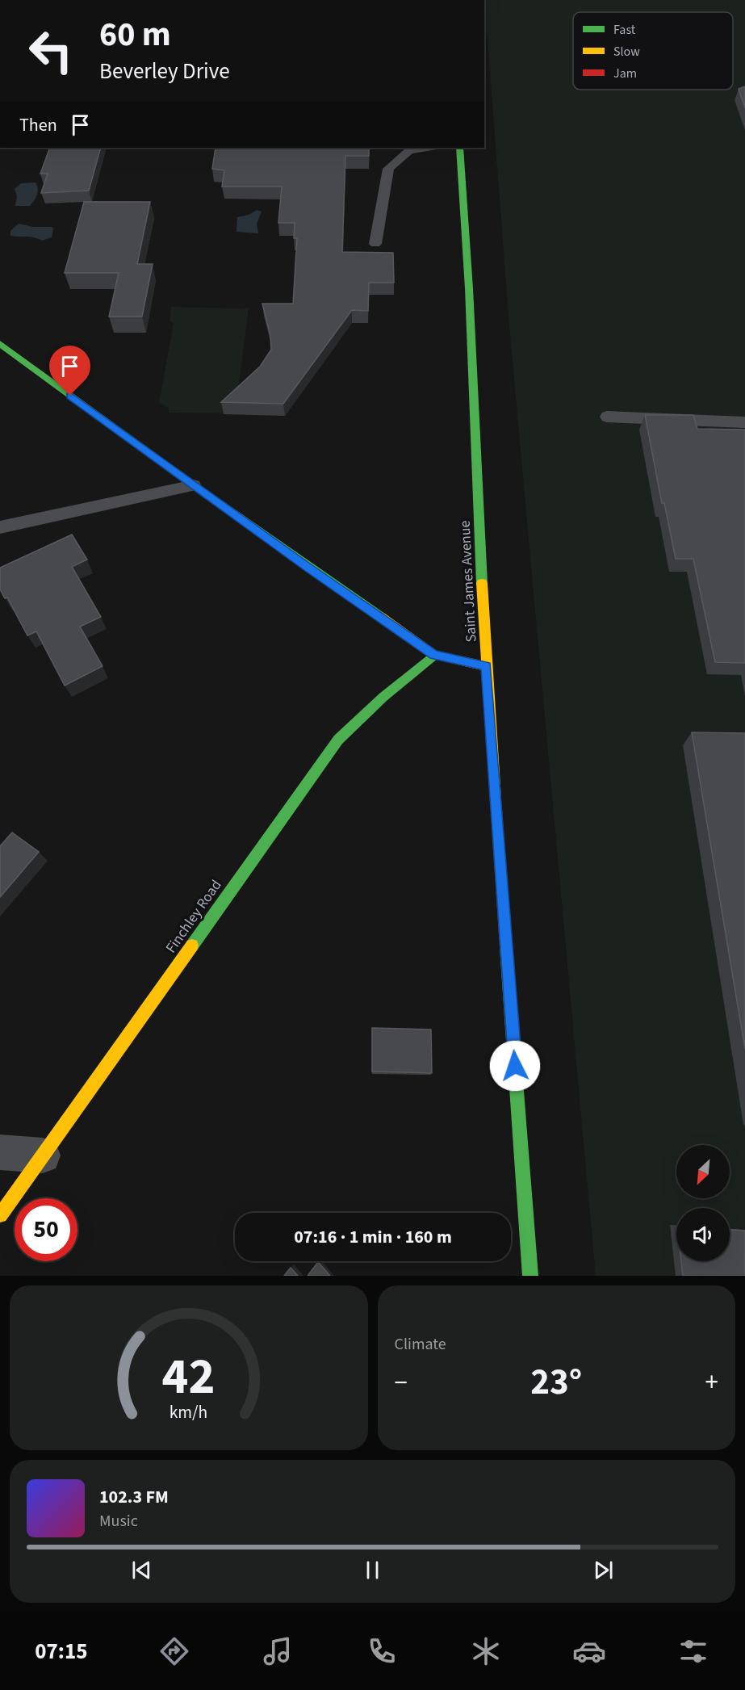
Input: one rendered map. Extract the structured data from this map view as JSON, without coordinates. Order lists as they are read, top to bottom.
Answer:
{
  "streets": {
    "main road": ["Saint James Avenue", "Finchley Road"]
  },
  "legend": ["Fast", "Slow", "Jam"],
  "north": "bottom left",
  "page": {
    "turn": ["60 m", "Beverley Drive"],
    "then": "Then",
    "limit": "50",
    "trip": "07:16 · 1 min · 160 m",
    "tile": "Climate",
    "heat": ["−", "23°", "+"],
    "song": ["102.3 FM", "Music"],
    "tabs": "07:15",
    "gauge": ["42", "km/h"]
  }
}
